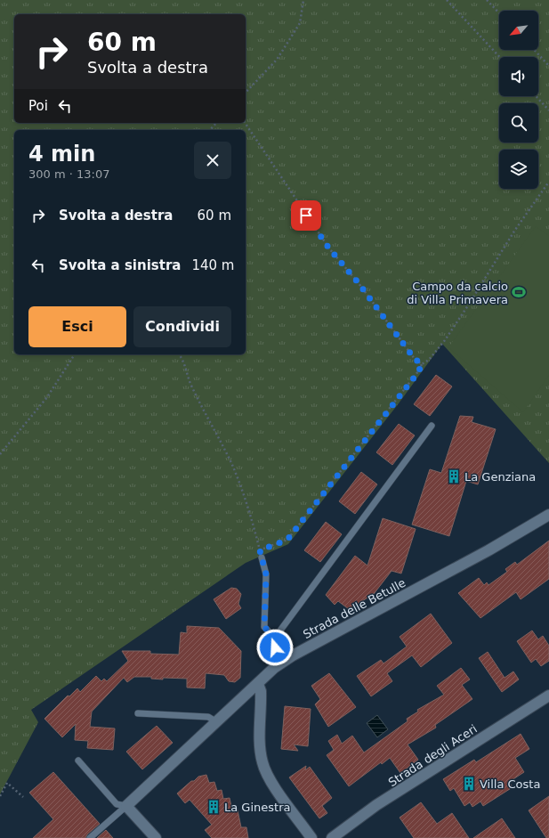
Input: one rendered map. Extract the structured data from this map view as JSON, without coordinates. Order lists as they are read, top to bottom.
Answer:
{
  "streets": {
    "street": ["Strada delle Betulle", "Strada degli Aceri"]
  },
  "places": {
    "sports": ["Campo da calcio di Villa Primavera"],
    "building": ["La Genziana", "Villa Costa", "La Ginestra"]
  },
  "north": "bottom left",
  "page": {
    "turn": ["60 m", "Svolta a destra"],
    "then": "Poi",
    "heading": ["4 min", "300 m · 13:07"],
    "list": [
      {
        "name": "Svolta a destra",
        "value": "60 m"
      },
      {
        "name": "Svolta a sinistra",
        "value": "140 m"
      }
    ],
    "buttons": ["Esci", "Condividi"]
  }
}
